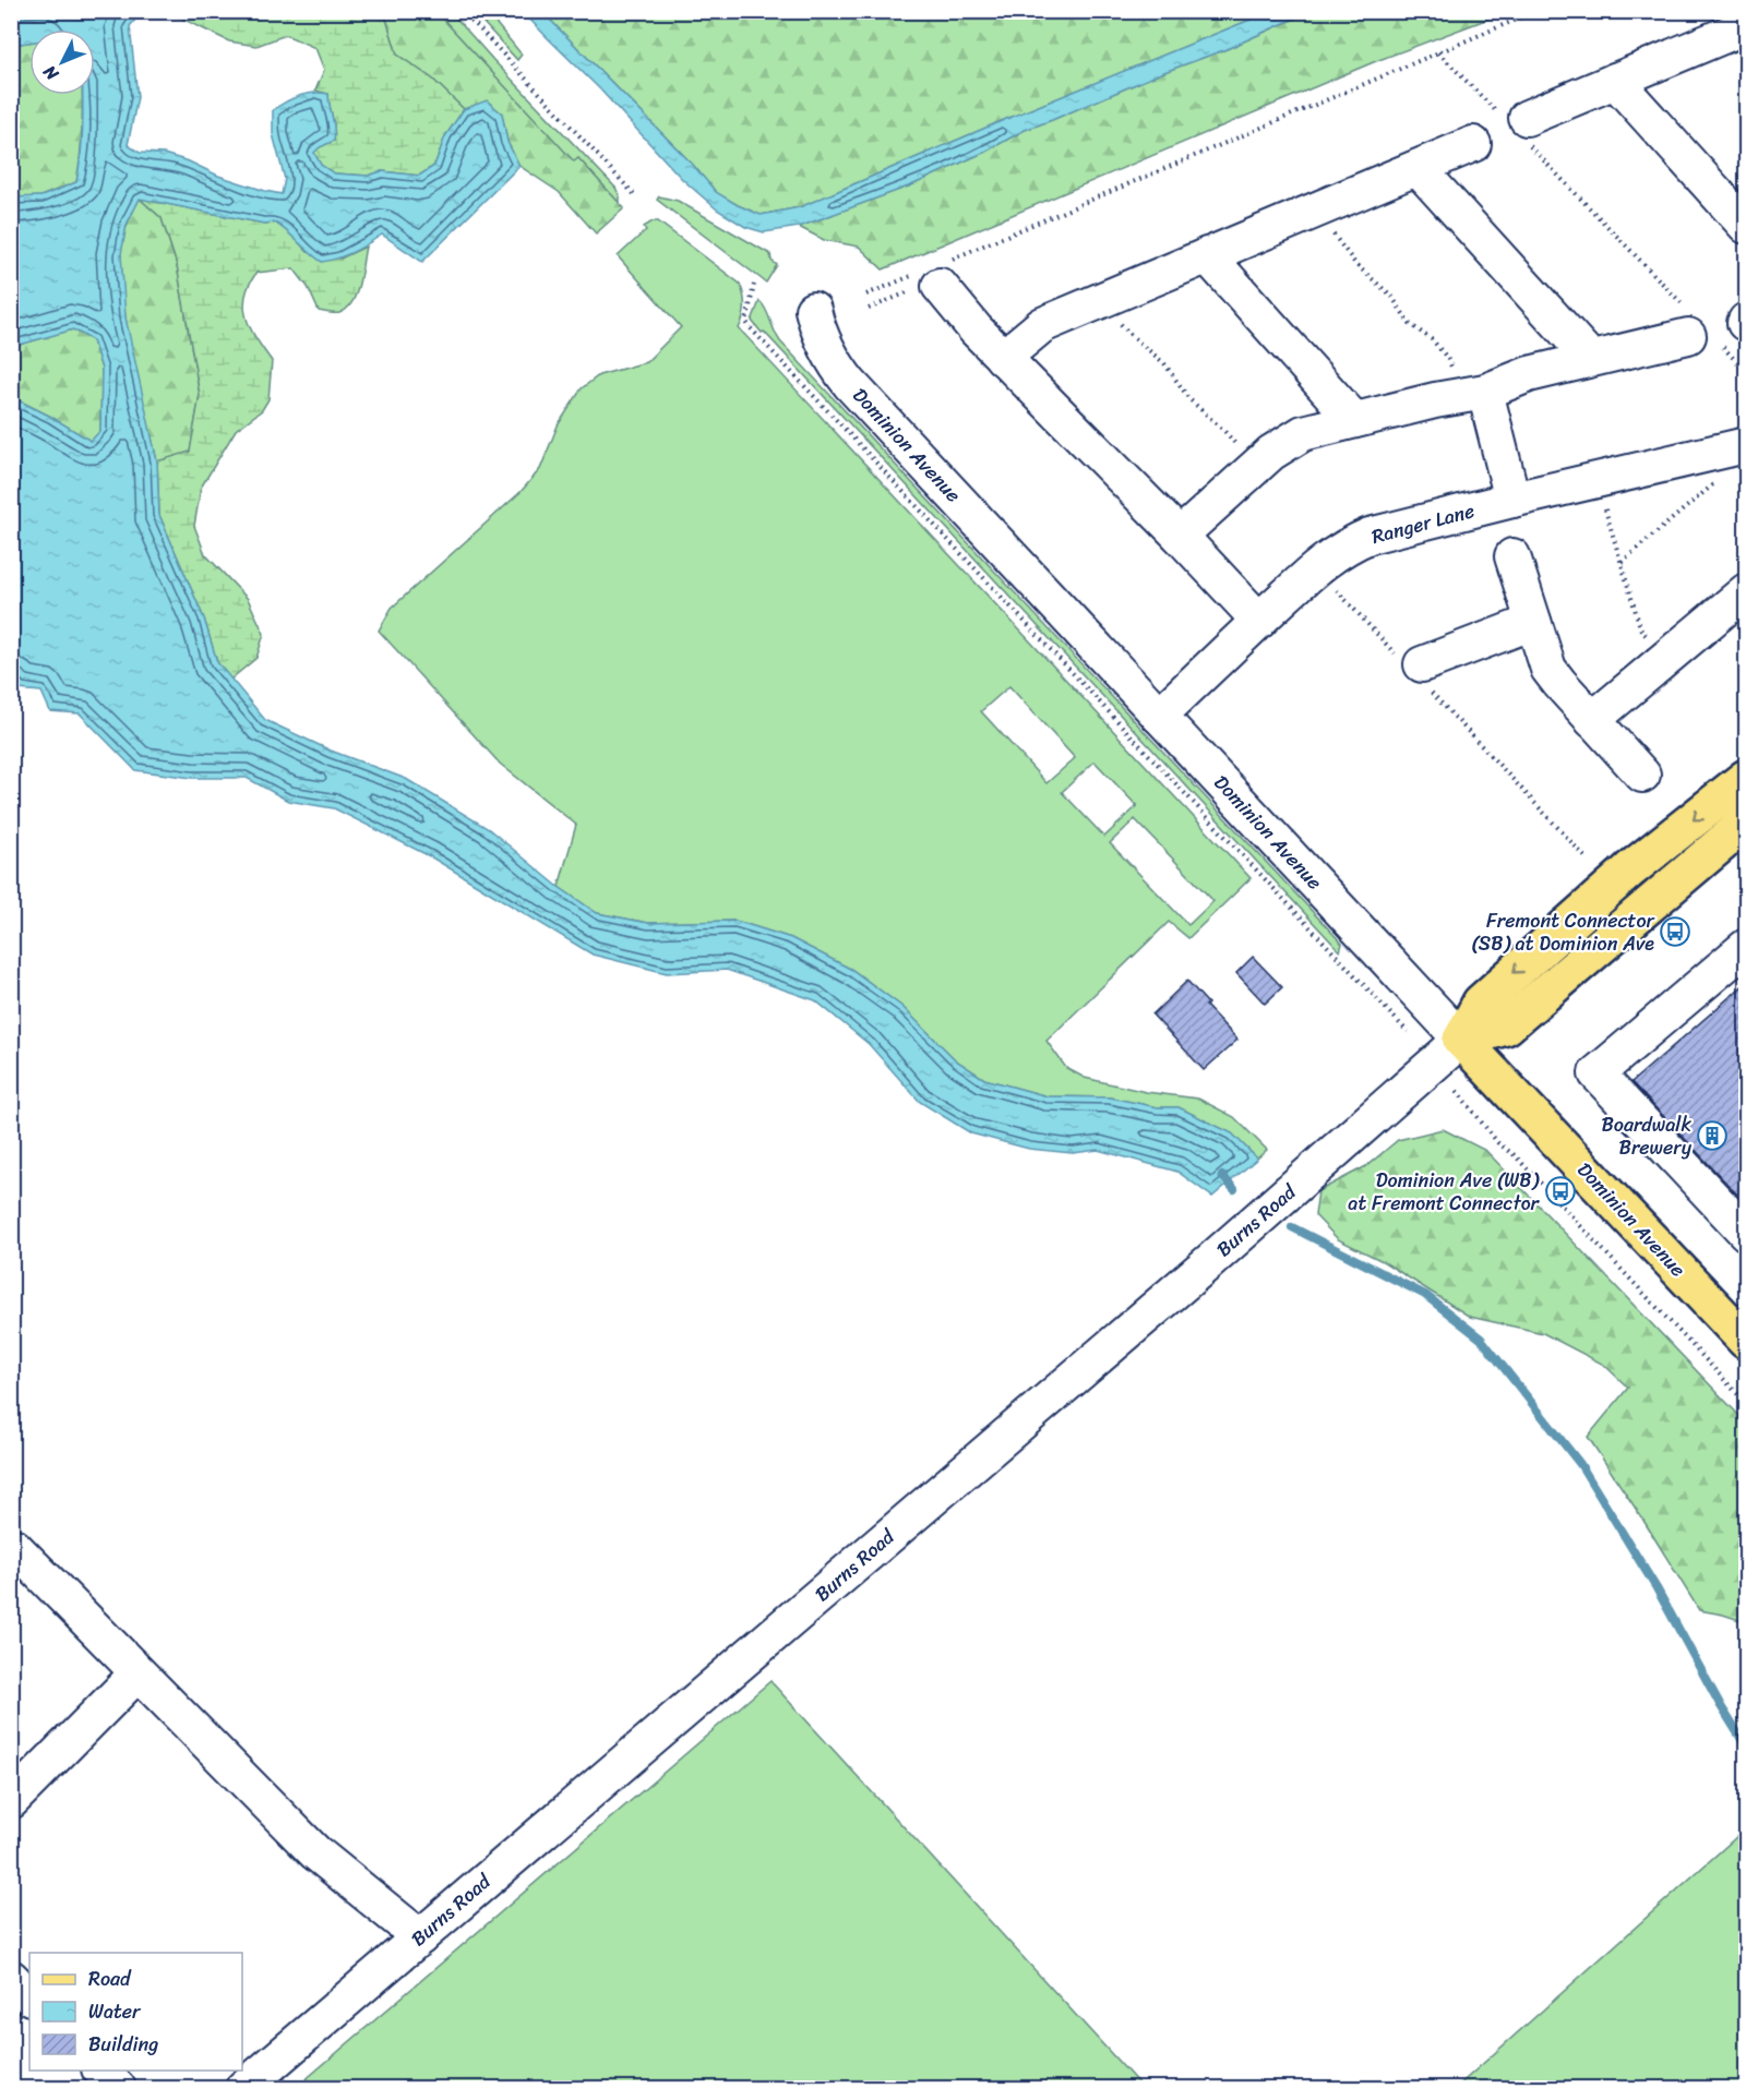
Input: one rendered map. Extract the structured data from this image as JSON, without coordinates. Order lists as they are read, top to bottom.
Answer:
{
  "streets": {
    "main road": ["Dominion Avenue"],
    "street": ["Ranger Lane", "Burns Road"]
  },
  "crossings": [
    ["Dominion Avenue", "Ranger Lane"],
    ["Dominion Avenue", "Burns Road"]
  ],
  "places": {
    "bus stop": ["Fremont Connector (SB) at Dominion Ave", "Dominion Ave (WB) at Fremont Connector"],
    "building": ["Boardwalk Brewery"]
  },
  "legend": ["Road", "Water", "Building"],
  "north": "bottom left"
}
